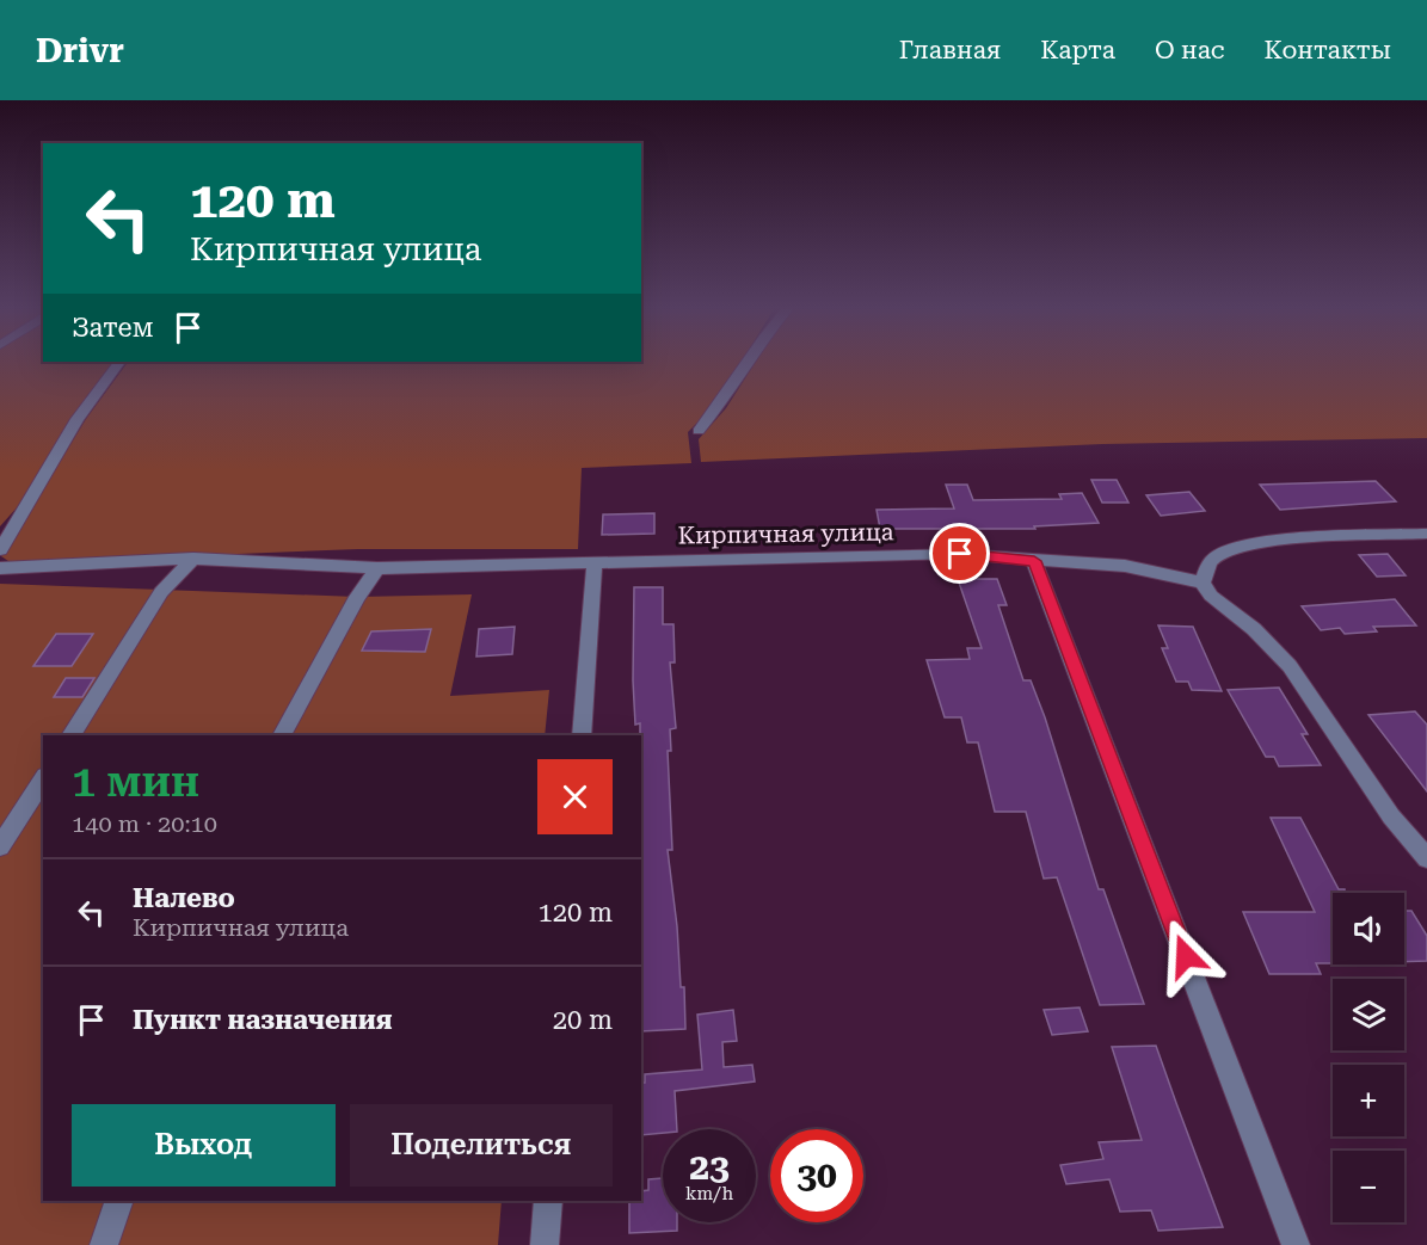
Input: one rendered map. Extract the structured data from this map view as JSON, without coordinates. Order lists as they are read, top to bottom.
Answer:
{
  "streets": {
    "street": ["Кирпичная улица"]
  },
  "page": {
    "header": "Drivr",
    "nav": [
      "Главная",
      "Карта",
      "О нас",
      "Контакты"
    ],
    "turn": ["120 m", "Кирпичная улица"],
    "then": "Затем",
    "heading": ["1 мин", "140 m · 20:10"],
    "list": [
      {
        "name": "Налево",
        "note": "Кирпичная улица",
        "value": "120 m"
      },
      {
        "name": "Пункт назначения",
        "value": "20 m"
      }
    ],
    "map_buttons": ["+", "−"],
    "buttons": ["Выход", "Поделиться"],
    "speed": "23 km/h",
    "limit": "30"
  }
}
